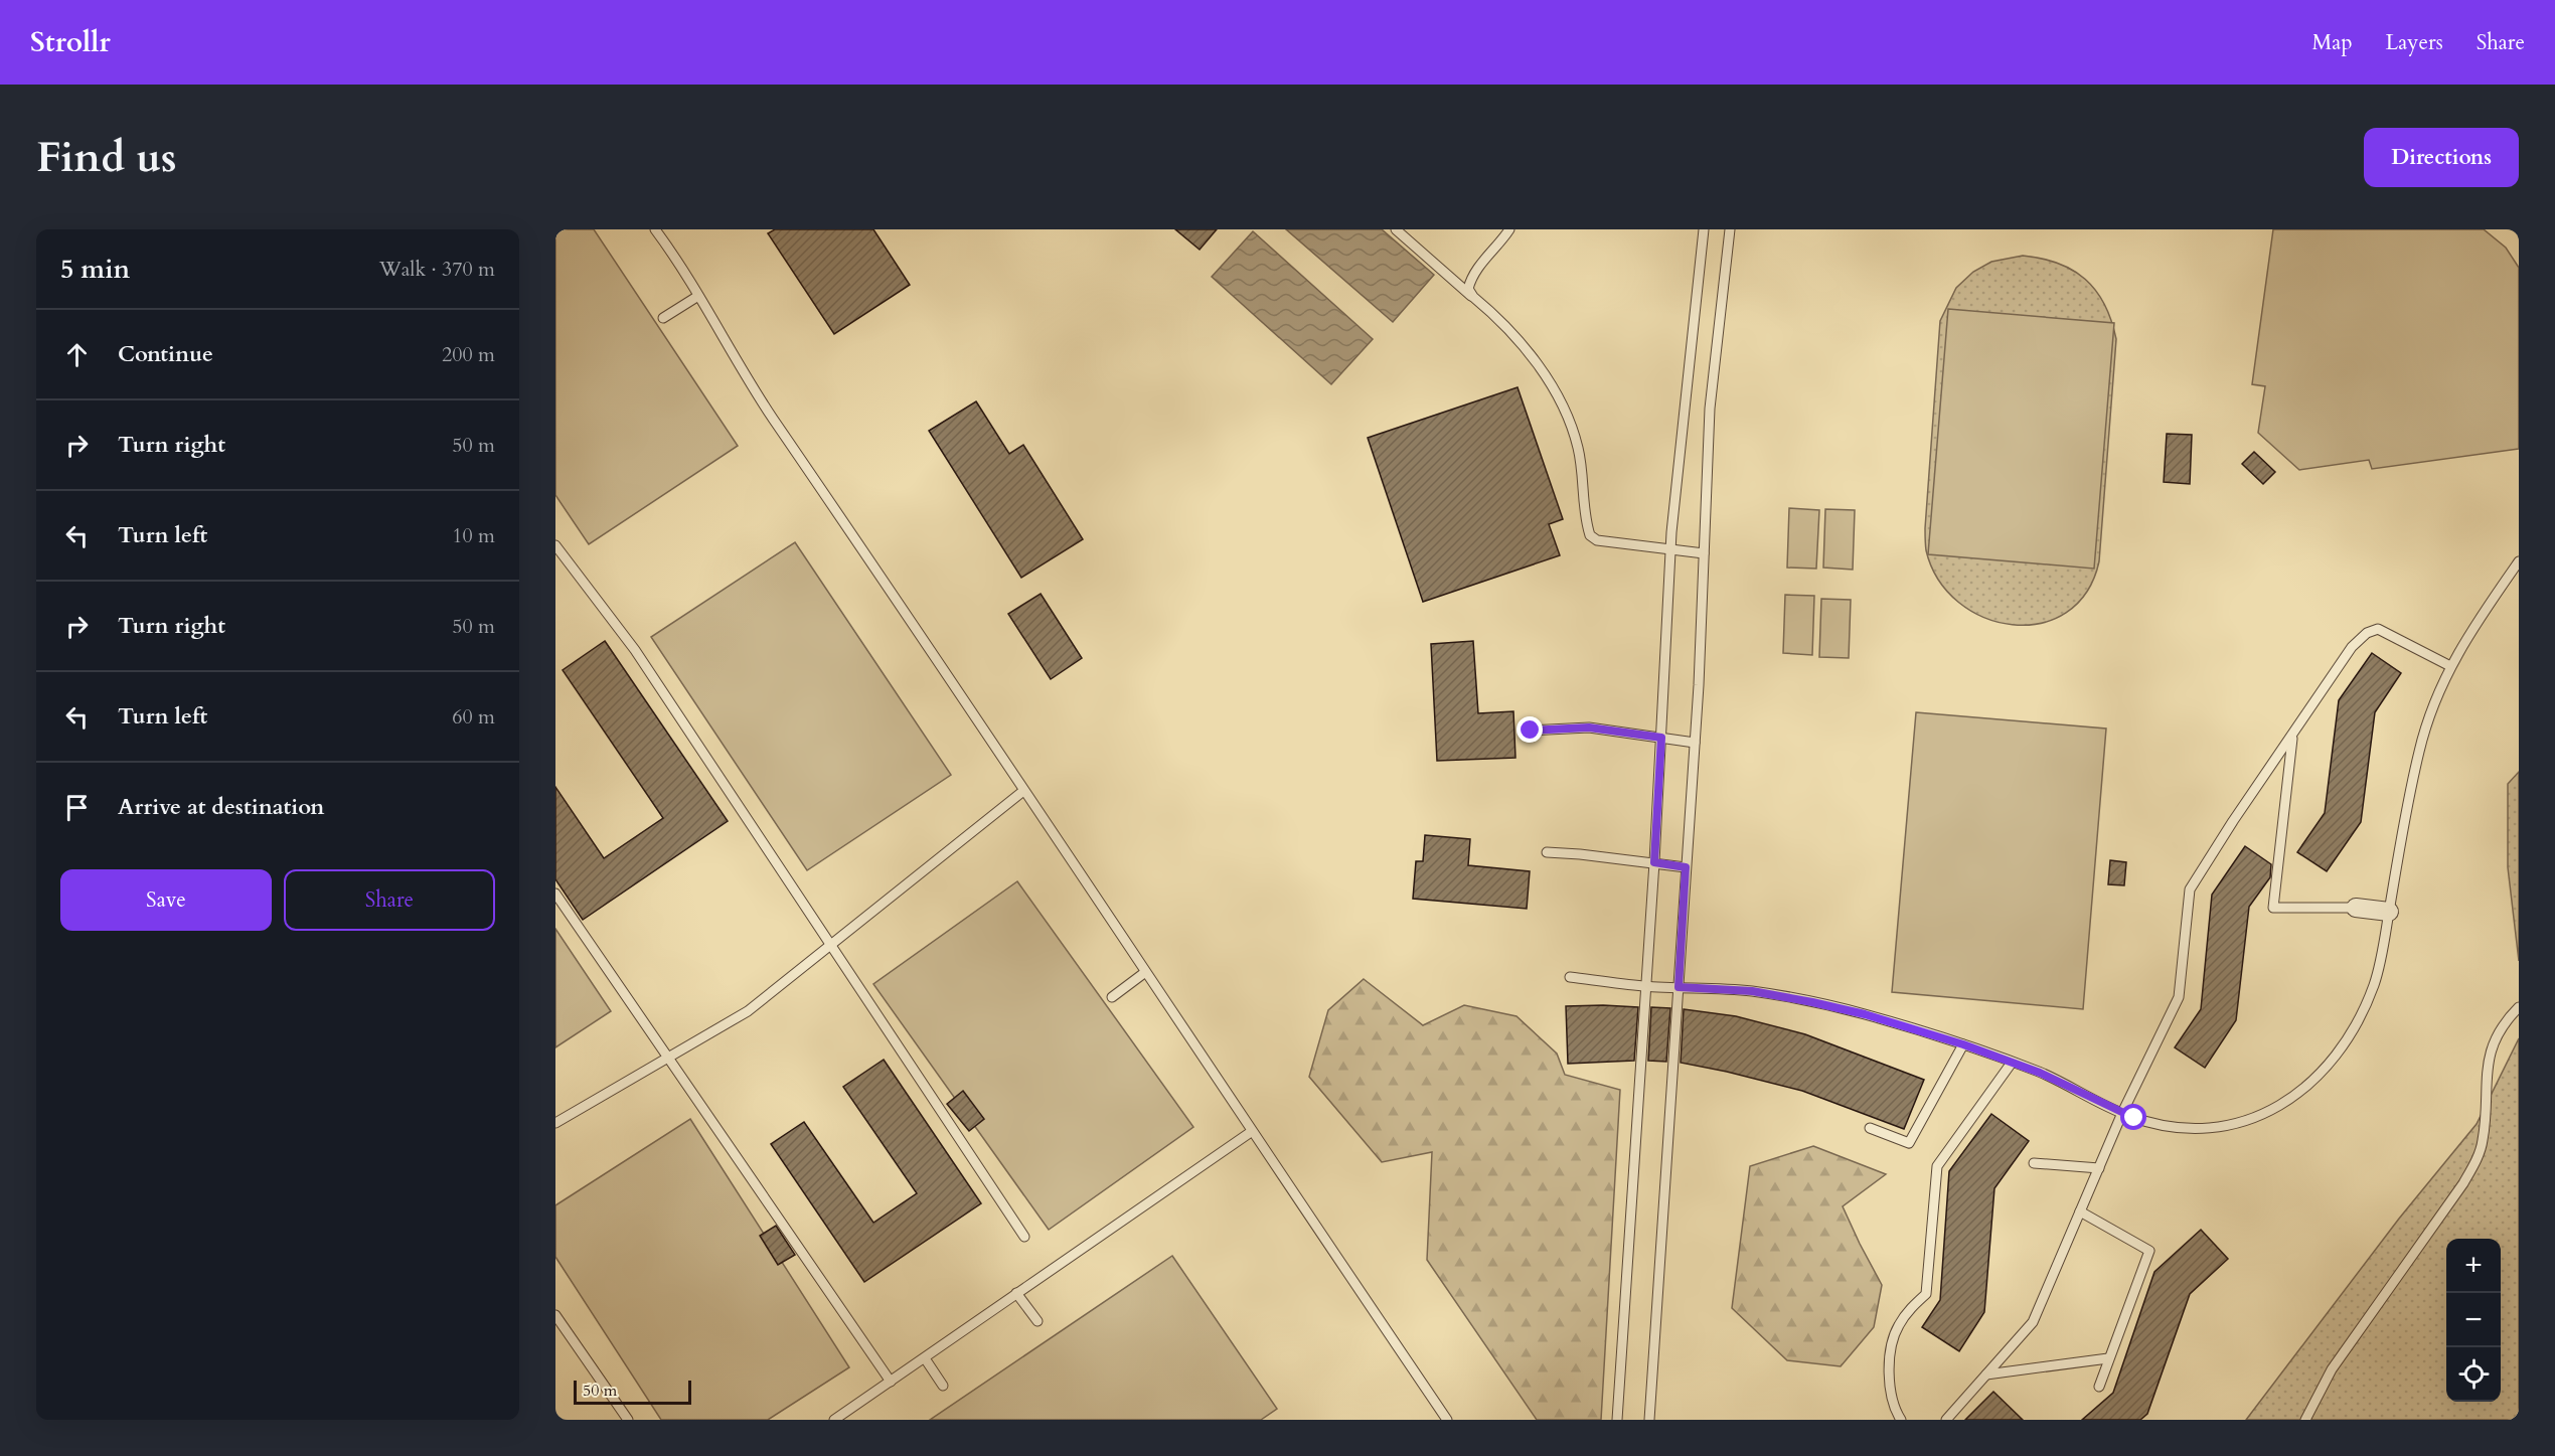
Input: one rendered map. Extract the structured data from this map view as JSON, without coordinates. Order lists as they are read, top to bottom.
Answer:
{
  "scale_bar": "50 m",
  "page": {
    "header": "Strollr",
    "nav": ["Map", "Layers", "Share"],
    "buttons": [
      "Directions",
      ["Save", "Share"]
    ],
    "title": "Find us",
    "heading": ["5 min", "Walk · 370 m"],
    "list": [
      ["Continue", "200 m"],
      ["Turn right", "50 m"],
      ["Turn left", "10 m"],
      ["Turn right", "50 m"],
      ["Turn left", "60 m"],
      "Arrive at destination"
    ],
    "map_buttons": ["+", "−"],
    "scale": "50 m"
  }
}
